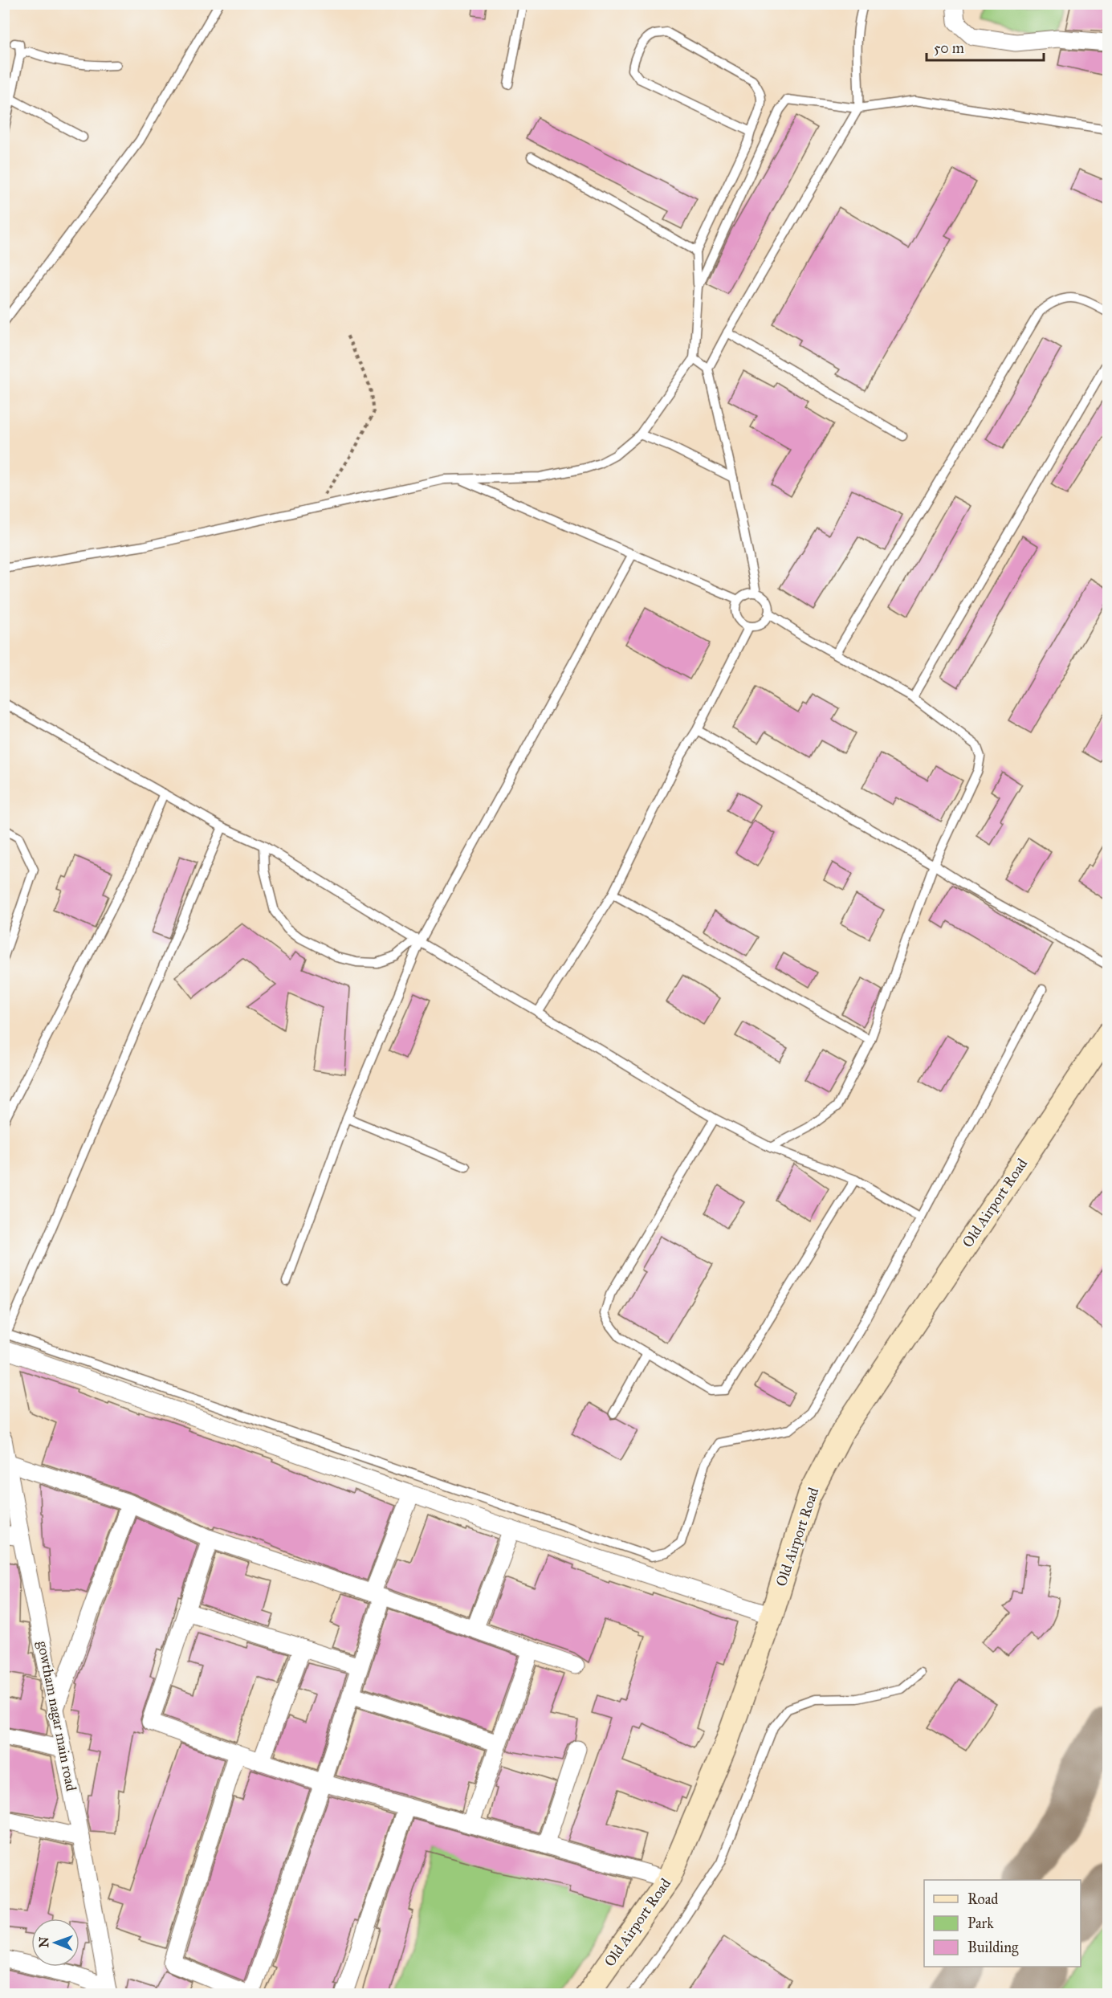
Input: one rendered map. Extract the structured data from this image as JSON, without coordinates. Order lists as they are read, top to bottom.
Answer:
{
  "streets": {
    "main road": ["Old Airport Road"],
    "street": ["gowtham nagar main road"]
  },
  "legend": ["Road", "Park", "Building"],
  "scale_bar": "50 m",
  "north": "left"
}
